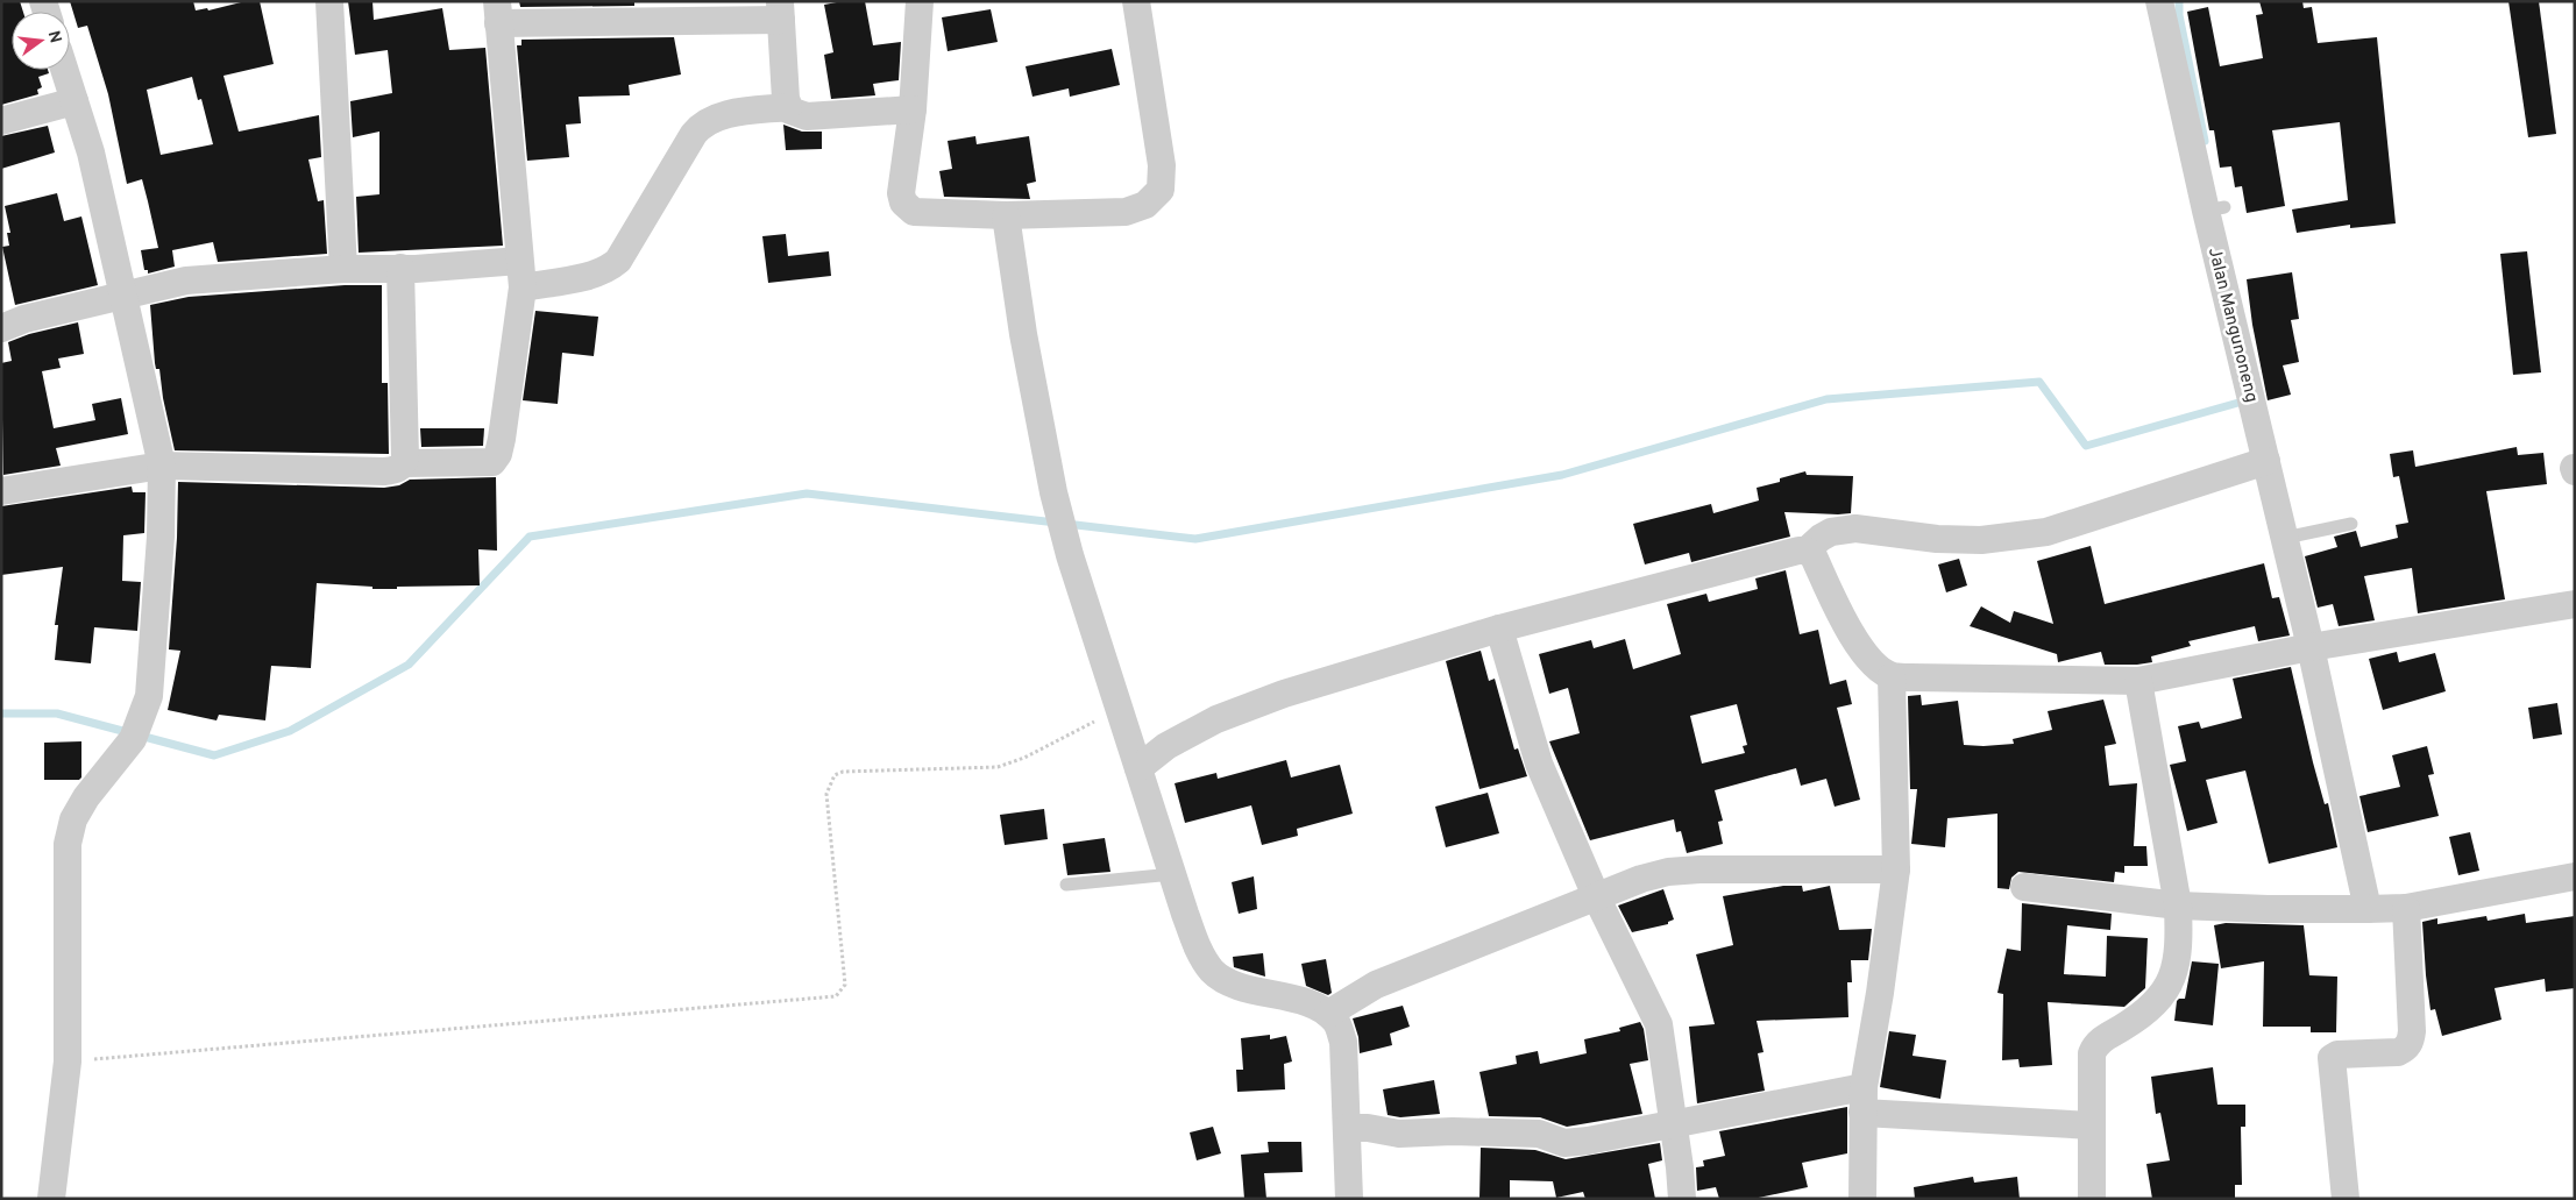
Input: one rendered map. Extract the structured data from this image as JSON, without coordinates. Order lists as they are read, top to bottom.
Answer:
{
  "streets": {
    "street": ["Jalan Mangunoneng"]
  },
  "north": "right"
}
